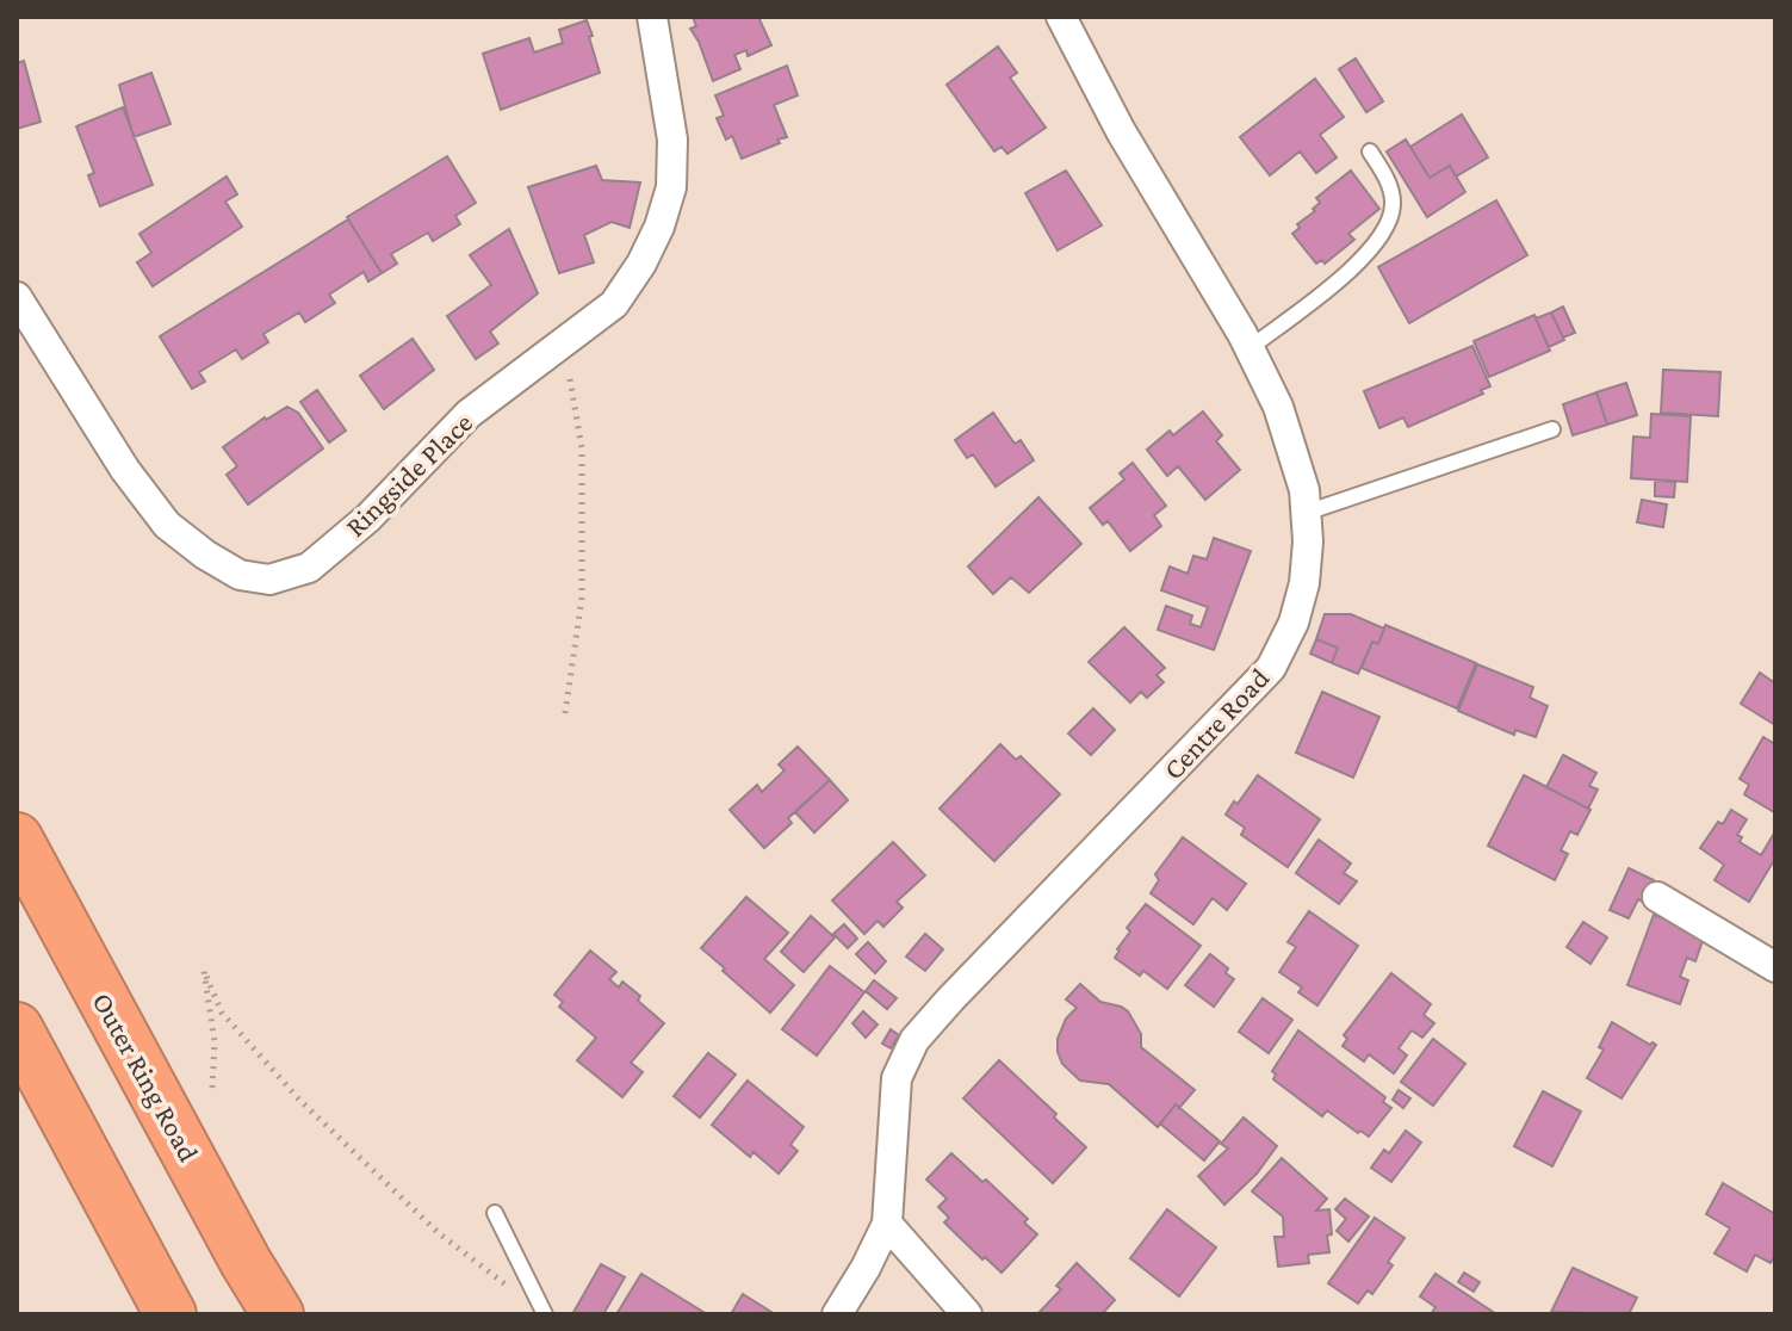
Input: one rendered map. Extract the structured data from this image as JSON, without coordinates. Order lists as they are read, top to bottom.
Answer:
{
  "streets": {
    "highway": ["Outer Ring Road"],
    "street": ["Ringside Place", "Centre Road"]
  }
}
